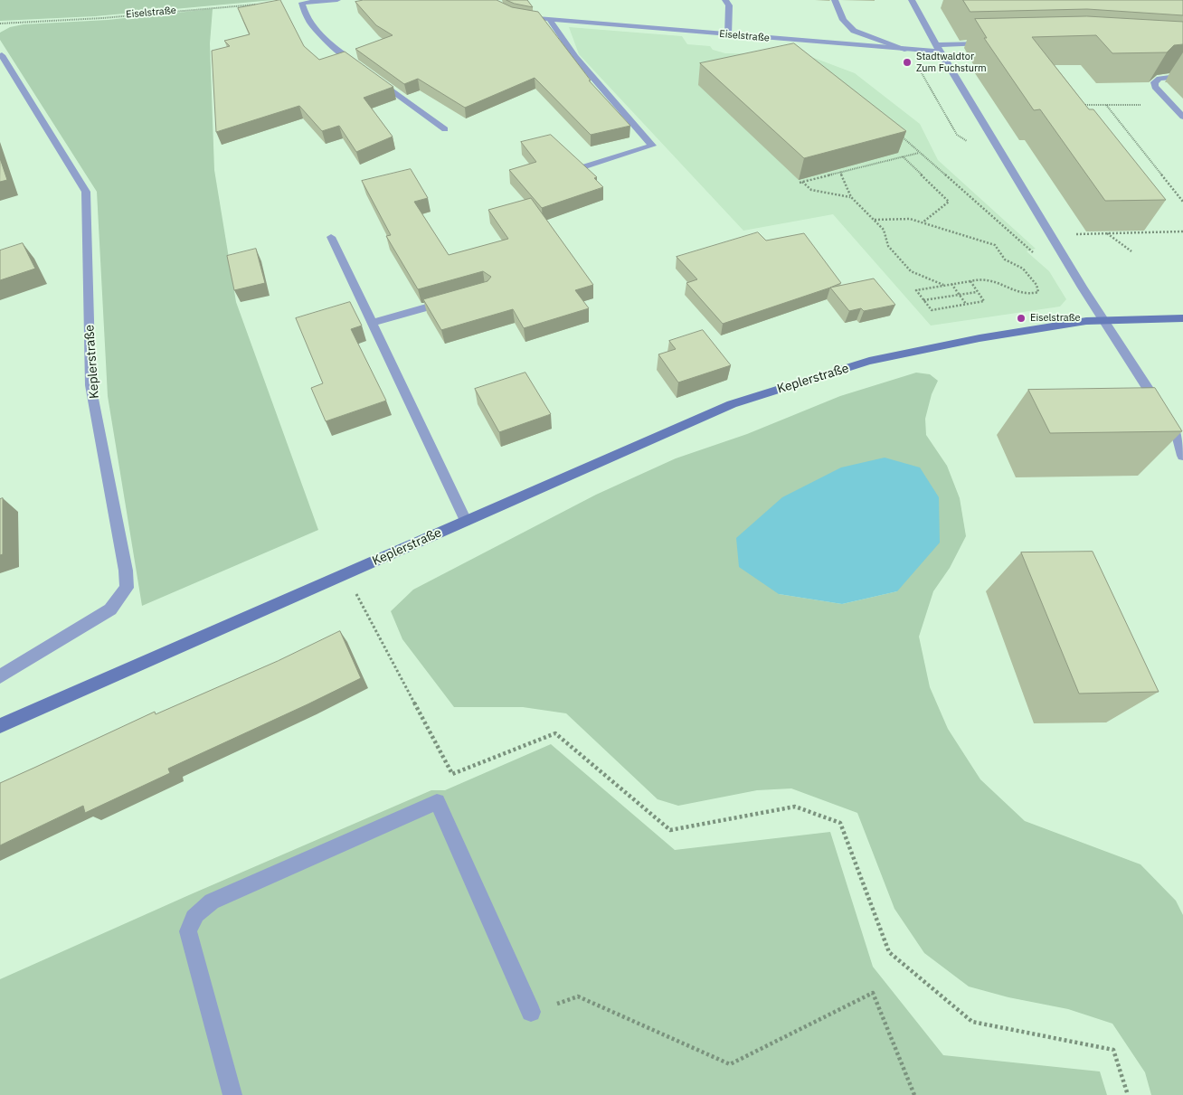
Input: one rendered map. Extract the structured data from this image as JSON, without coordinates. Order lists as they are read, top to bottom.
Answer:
{
  "streets": {
    "street": ["Eiselstraße", "Keplerstraße"]
  },
  "places": ["Stadtwaldtor Zum Fuchsturm", "Eiselstraße"]
}
